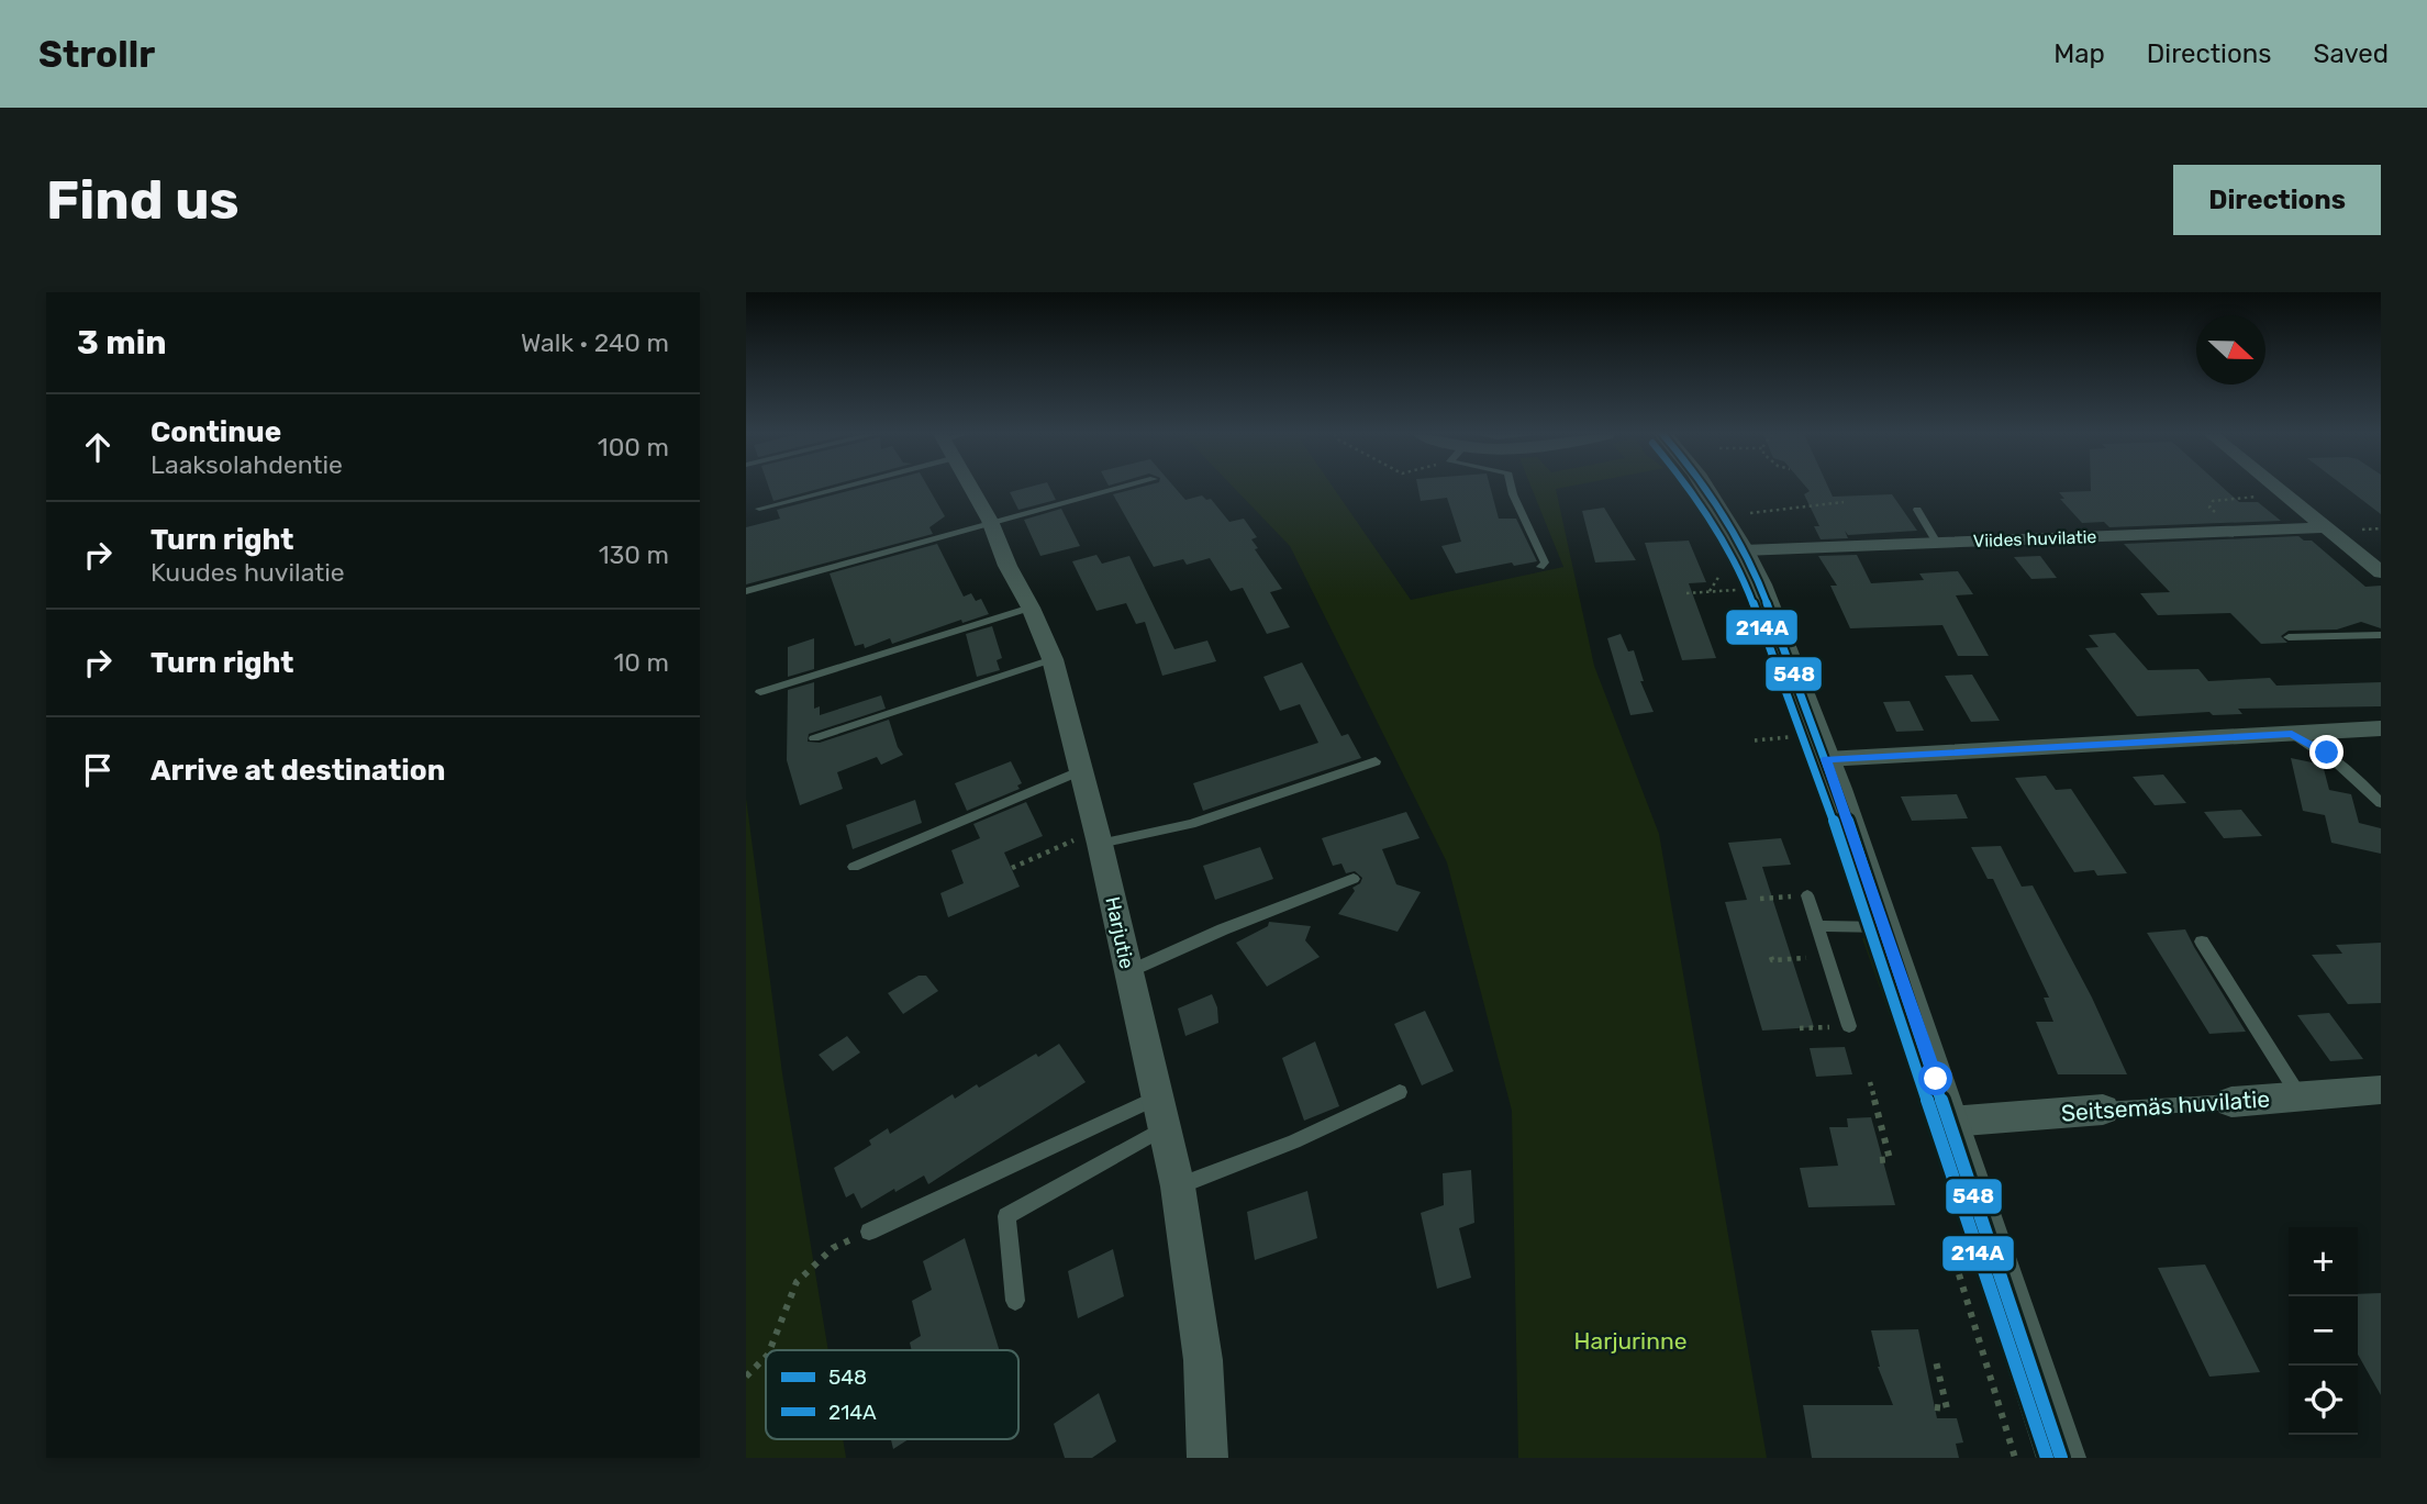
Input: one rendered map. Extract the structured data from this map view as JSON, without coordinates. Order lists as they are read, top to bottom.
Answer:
{
  "streets": {
    "street": ["Viides huvilatie", "Harjutie", "Seitsemäs huvilatie"]
  },
  "parks": ["Harjurinne"],
  "lines": ["transit line 548", "transit line 214A"],
  "legend": ["548", "214A"],
  "north": "right",
  "page": {
    "header": "Strollr",
    "nav": ["Map", "Directions", "Saved"],
    "buttons": "Directions",
    "title": "Find us",
    "heading": ["3 min", "Walk · 240 m"],
    "list": [
      ["Continue", "Laaksolahdentie", "100 m"],
      ["Turn right", "Kuudes huvilatie", "130 m"],
      ["Turn right", "10 m"],
      "Arrive at destination"
    ],
    "map_buttons": ["+", "−"]
  }
}
